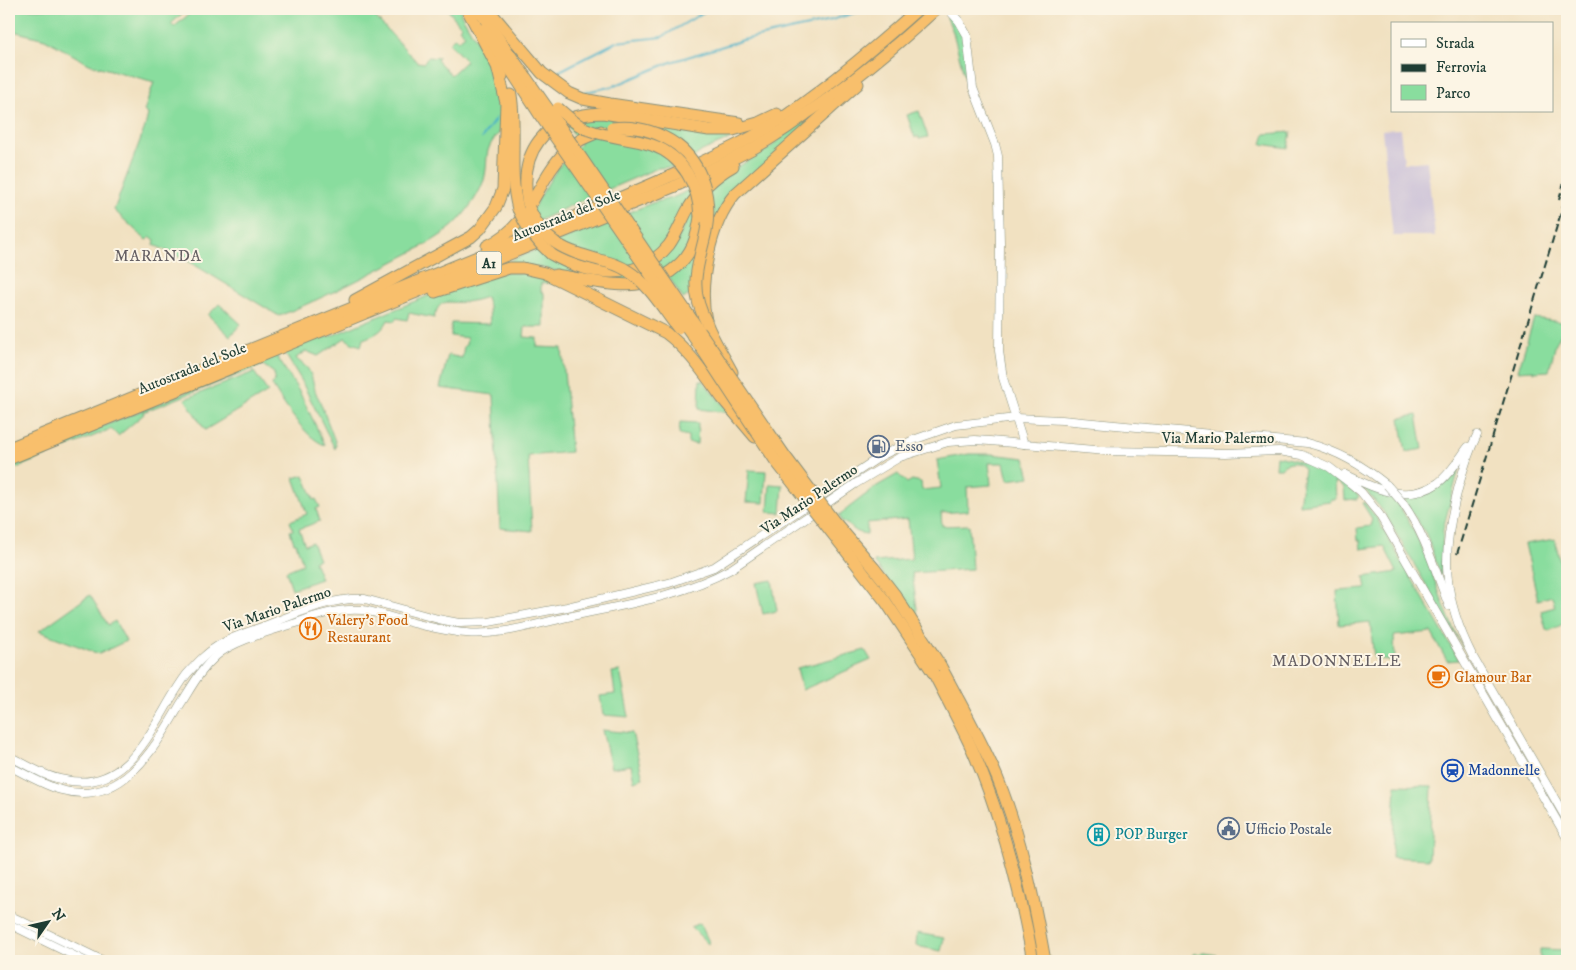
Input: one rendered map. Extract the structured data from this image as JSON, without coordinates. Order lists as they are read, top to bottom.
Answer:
{
  "streets": {
    "highway": ["Autostrada del Sole", "A1"],
    "street": ["Via Mario Palermo"]
  },
  "crossings": [
    ["Autostrada del Sole", "A1"]
  ],
  "districts": ["MARANDA", "MADONNELLE"],
  "places": {
    "fuel station": ["Esso"],
    "restaurant": ["Valery's Food Restaurant"],
    "cafe": ["Glamour Bar"],
    "station": ["Madonnelle"],
    "public building": ["Ufficio Postale"],
    "building": ["POP Burger"]
  },
  "legend": ["Strada", "Ferrovia", "Parco"],
  "north": "top right"
}
